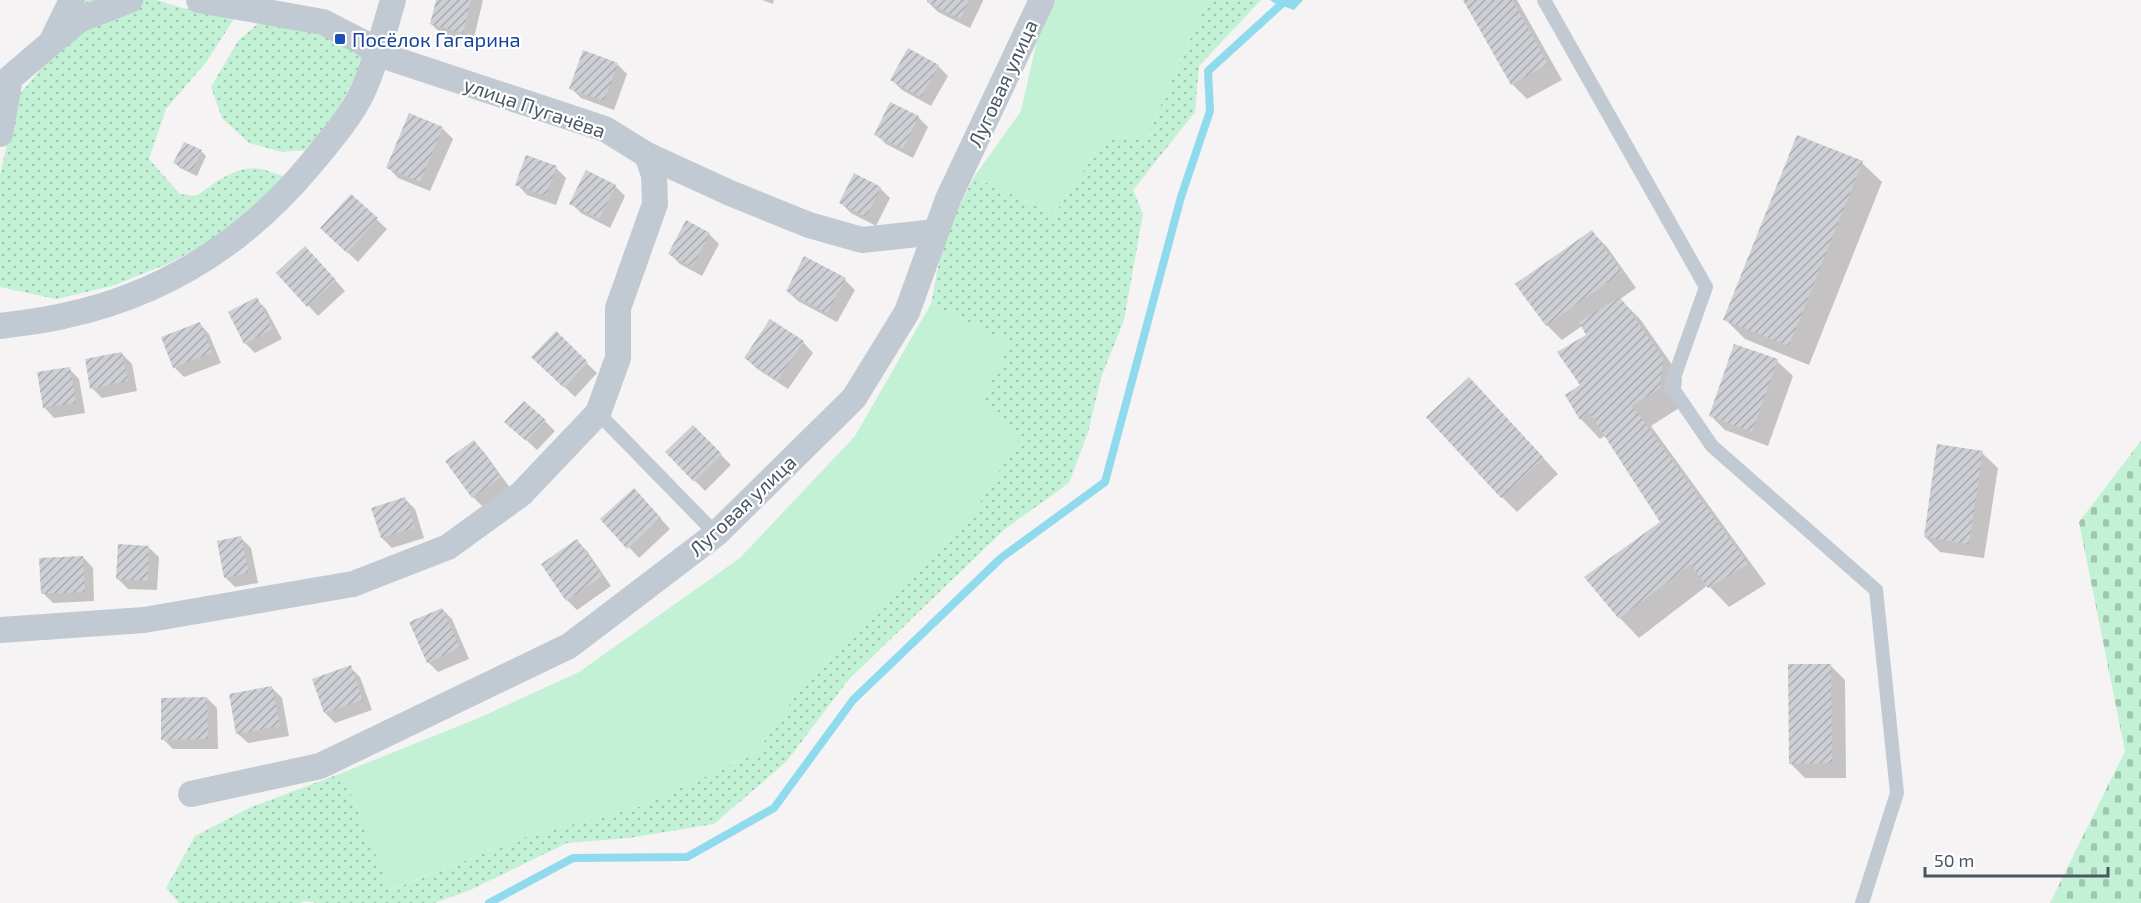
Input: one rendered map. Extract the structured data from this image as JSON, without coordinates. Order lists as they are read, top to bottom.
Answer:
{
  "streets": {
    "street": ["Луговая улица", "улица Пугачёва"]
  },
  "crossings": [
    ["Луговая улица", "улица Пугачёва"]
  ],
  "places": {
    "transit": ["Посёлок Гагарина"]
  },
  "scale_bar": "50 m"
}
